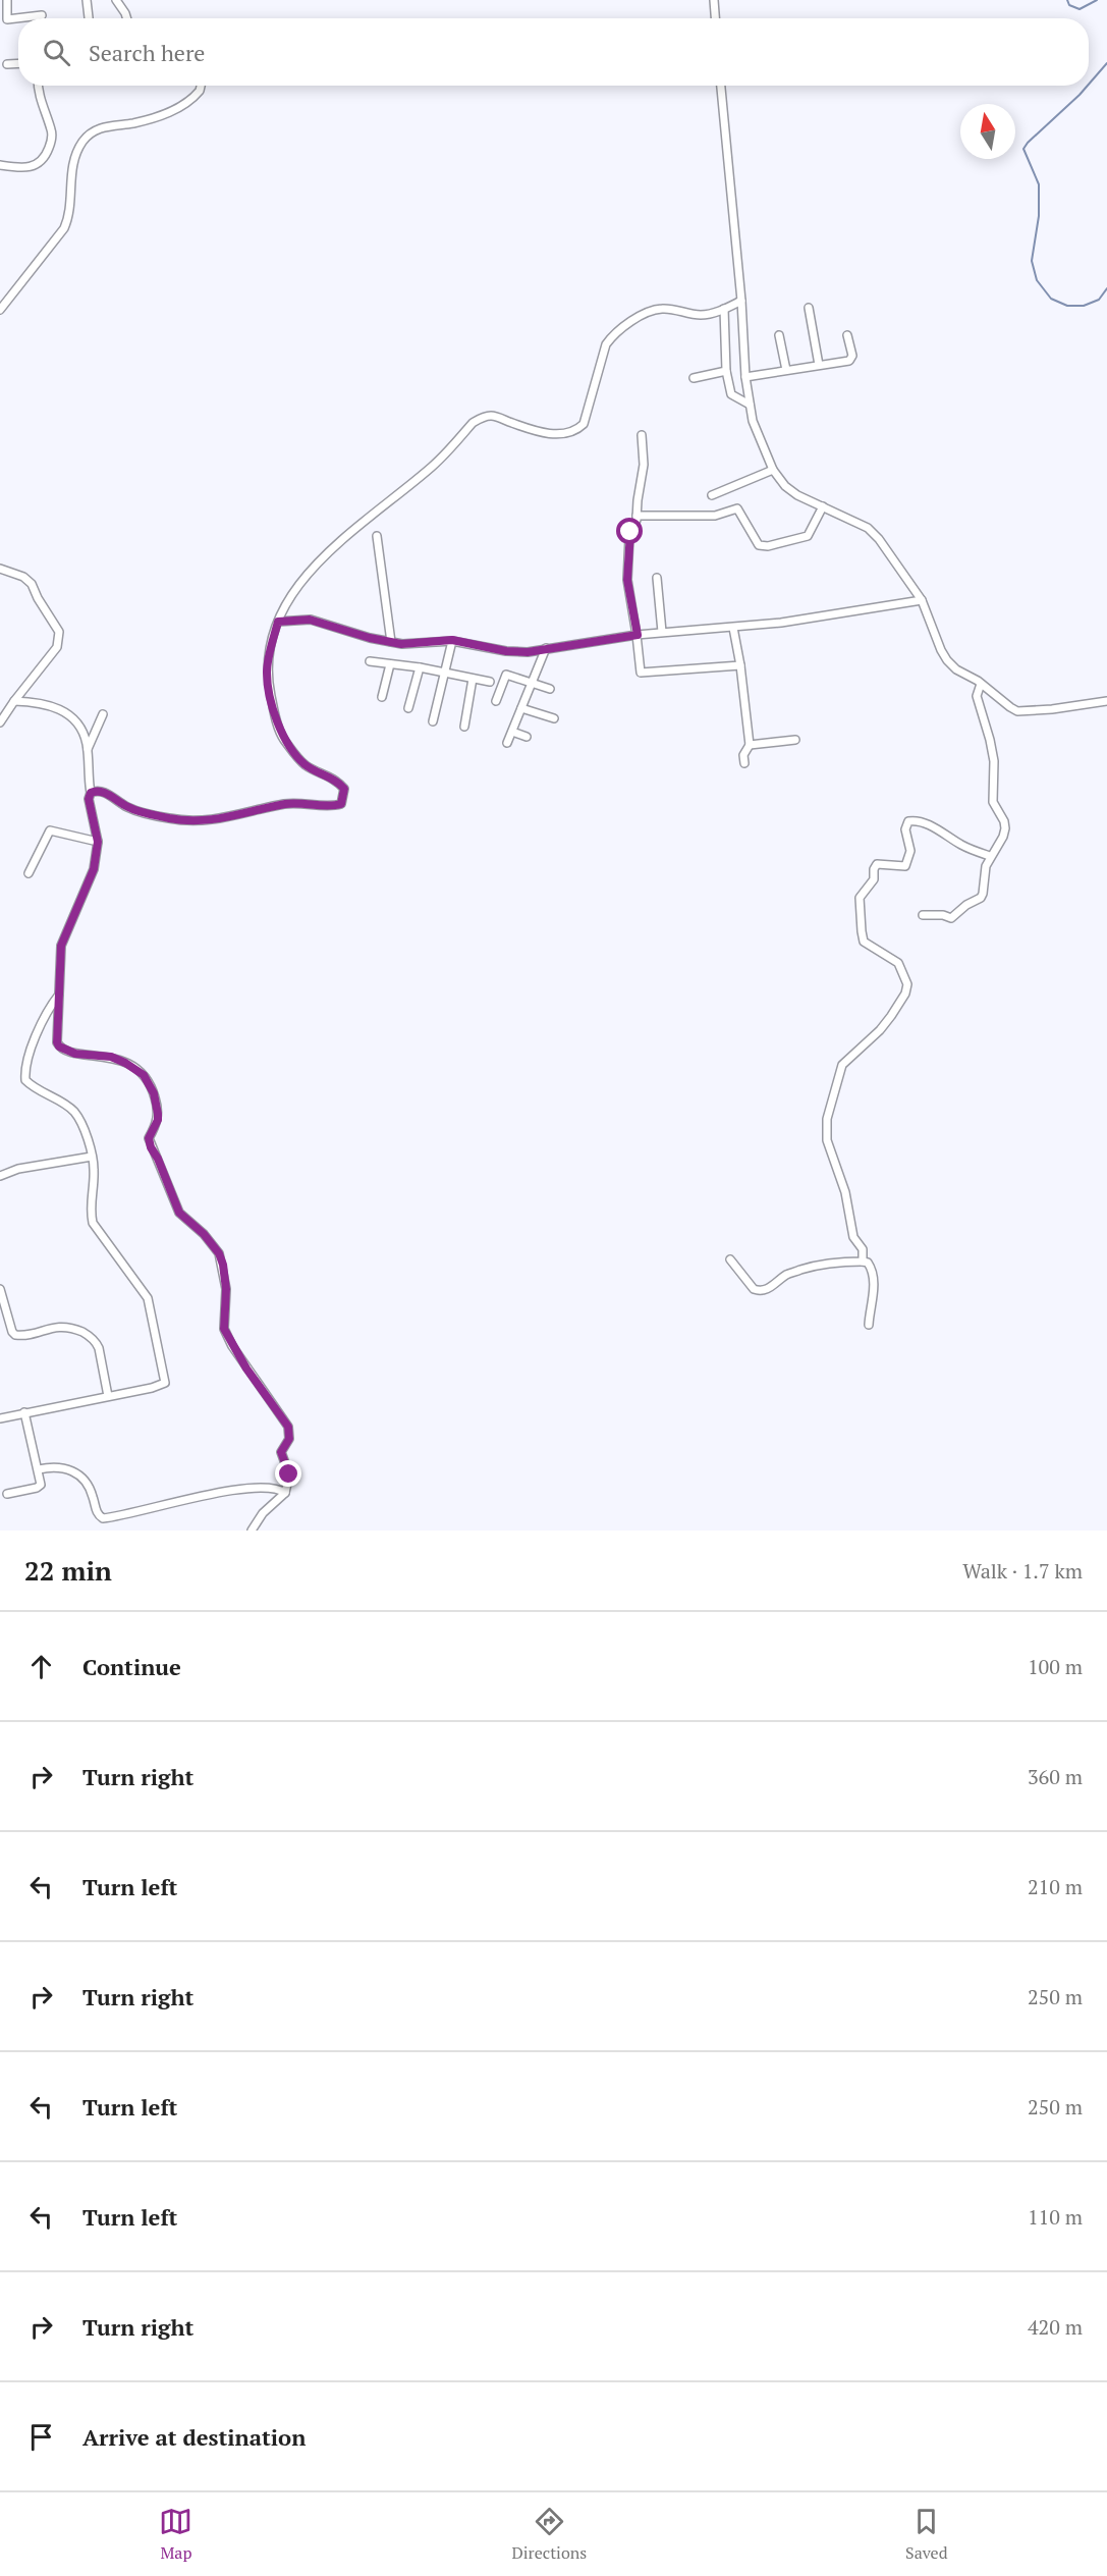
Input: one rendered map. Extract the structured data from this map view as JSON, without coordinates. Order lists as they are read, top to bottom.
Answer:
{
  "north": "top",
  "page": {
    "search": "Search here",
    "heading": ["22 min", "Walk · 1.7 km"],
    "list": [
      ["Continue", "100 m"],
      ["Turn right", "360 m"],
      ["Turn left", "210 m"],
      ["Turn right", "250 m"],
      ["Turn left", "250 m"],
      ["Turn left", "110 m"],
      ["Turn right", "420 m"],
      "Arrive at destination"
    ],
    "nav": ["Map", "Directions", "Saved"]
  }
}
